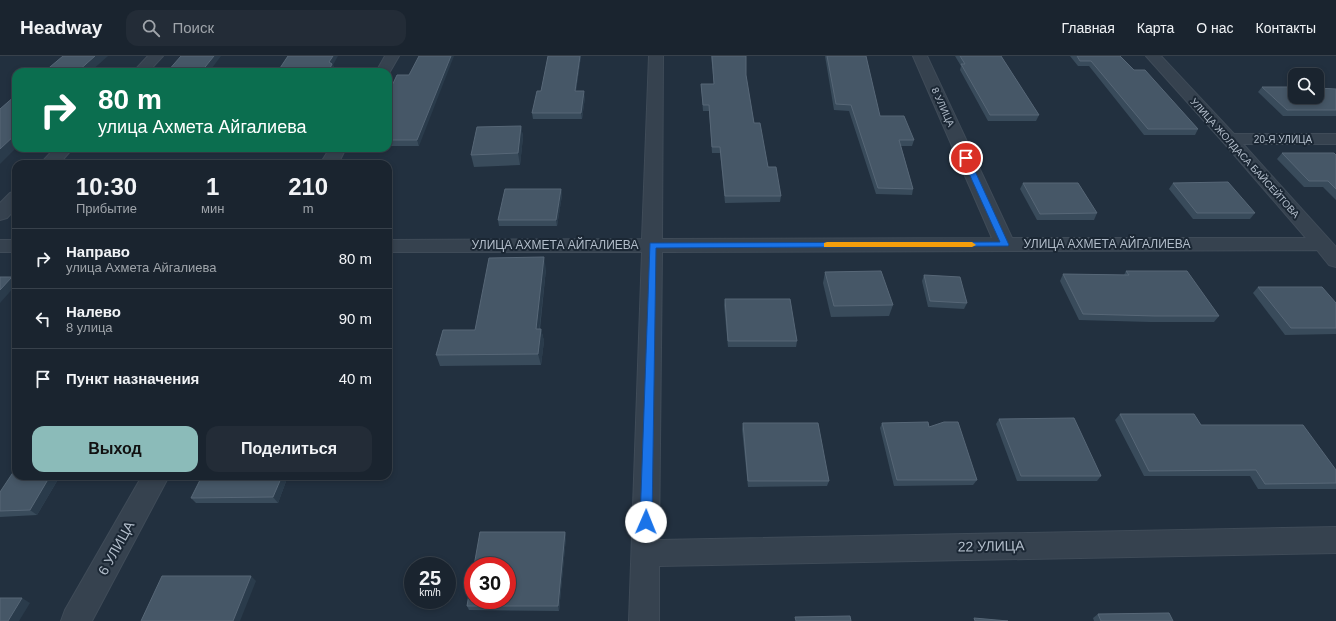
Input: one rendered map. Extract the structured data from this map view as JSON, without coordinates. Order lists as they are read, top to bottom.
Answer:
{
  "streets": {
    "street": [
      "8 УЛИЦА",
      "20-Я УЛИЦА",
      "УЛИЦА ЖОЛДАСА БАЙСЕЙТОВА",
      "УЛИЦА АХМЕТА АЙГАЛИЕВА",
      "22 УЛИЦА",
      "6 УЛИЦА"
    ]
  },
  "crossings": [
    ["8 УЛИЦА", "УЛИЦА АХМЕТА АЙГАЛИЕВА"],
    ["20-Я УЛИЦА", "УЛИЦА ЖОЛДАСА БАЙСЕЙТОВА"],
    ["УЛИЦА ЖОЛДАСА БАЙСЕЙТОВА", "УЛИЦА АХМЕТА АЙГАЛИЕВА"]
  ],
  "page": {
    "header": "Headway",
    "search": "Поиск",
    "nav": [
      "Главная",
      "Карта",
      "О нас",
      "Контакты"
    ],
    "turn": ["80 m", "улица Ахмета Айгалиева"],
    "eta": [
      "10:30",
      "Прибытие",
      "1",
      "мин",
      "210",
      "m"
    ],
    "list": [
      {
        "name": "Направо",
        "note": "улица Ахмета Айгалиева",
        "value": "80 m"
      },
      {
        "name": "Налево",
        "note": "8 улица",
        "value": "90 m"
      },
      {
        "name": "Пункт назначения",
        "value": "40 m"
      }
    ],
    "buttons": ["Выход", "Поделиться"],
    "speed": "25 km/h",
    "limit": "30"
  }
}
